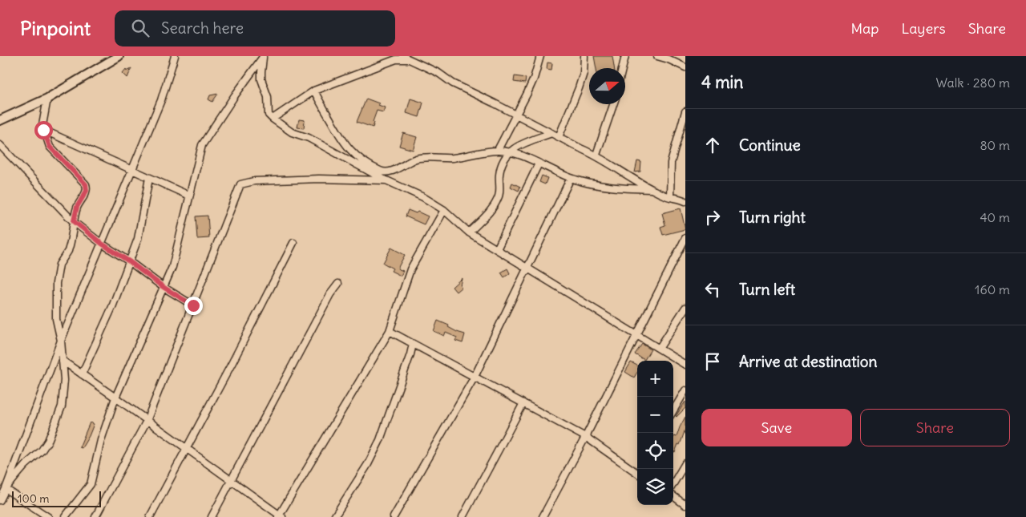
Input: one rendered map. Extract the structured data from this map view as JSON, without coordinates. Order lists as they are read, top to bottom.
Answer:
{
  "scale_bar": "100 m",
  "north": "right",
  "page": {
    "header": "Pinpoint",
    "search": "Search here",
    "nav": ["Map", "Layers", "Share"],
    "heading": ["4 min", "Walk · 280 m"],
    "list": [
      ["Continue", "80 m"],
      ["Turn right", "40 m"],
      ["Turn left", "160 m"],
      "Arrive at destination"
    ],
    "map_buttons": ["+", "−"],
    "buttons": ["Save", "Share"],
    "scale": "100 m"
  }
}
